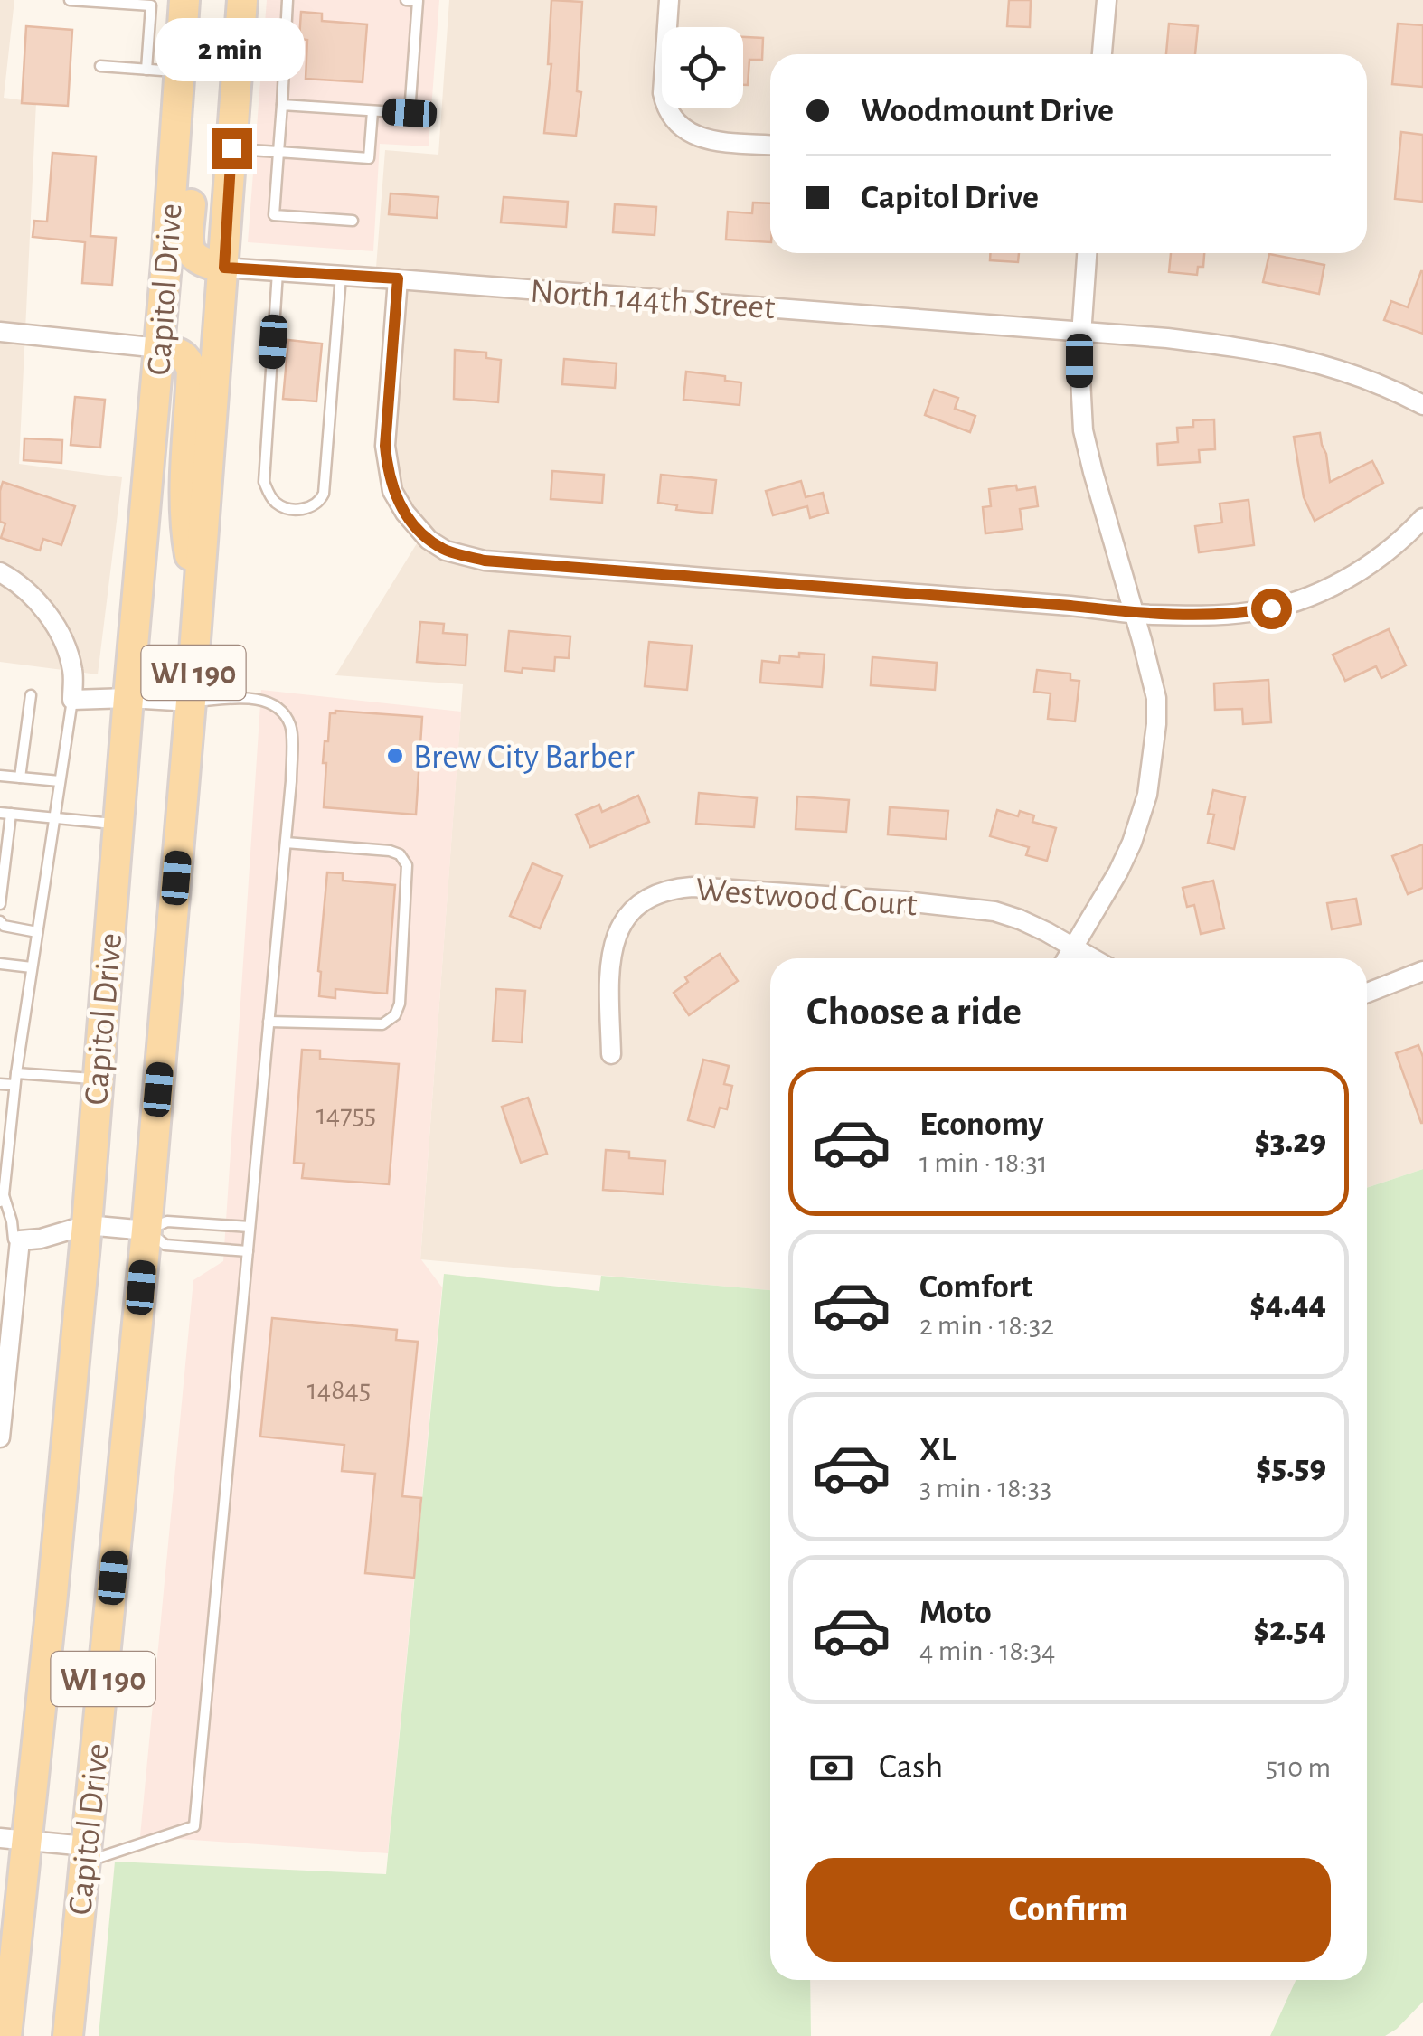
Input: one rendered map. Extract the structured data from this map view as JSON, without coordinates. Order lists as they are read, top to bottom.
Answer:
{
  "streets": {
    "main road": ["Capitol Drive", "WI 190"],
    "street": ["North 144th Street", "Westwood Court"]
  },
  "crossings": [
    ["Capitol Drive", "North 144th Street"]
  ],
  "places": ["Brew City Barber"],
  "house_numbers": ["14755", "14845"],
  "page": {
    "bubble": "2 min",
    "banner": ["Woodmount Drive", "Capitol Drive"],
    "heading": "Choose a ride",
    "list": [
      {
        "name": "Economy",
        "note": "1 min · 18:31",
        "value": "$3.29"
      },
      {
        "name": "Comfort",
        "note": "2 min · 18:32",
        "value": "$4.44"
      },
      {
        "name": "XL",
        "note": "3 min · 18:33",
        "value": "$5.59"
      },
      {
        "name": "Moto",
        "note": "4 min · 18:34",
        "value": "$2.54"
      }
    ],
    "pay": ["Cash", "510 m"],
    "buttons": "Confirm"
  }
}
